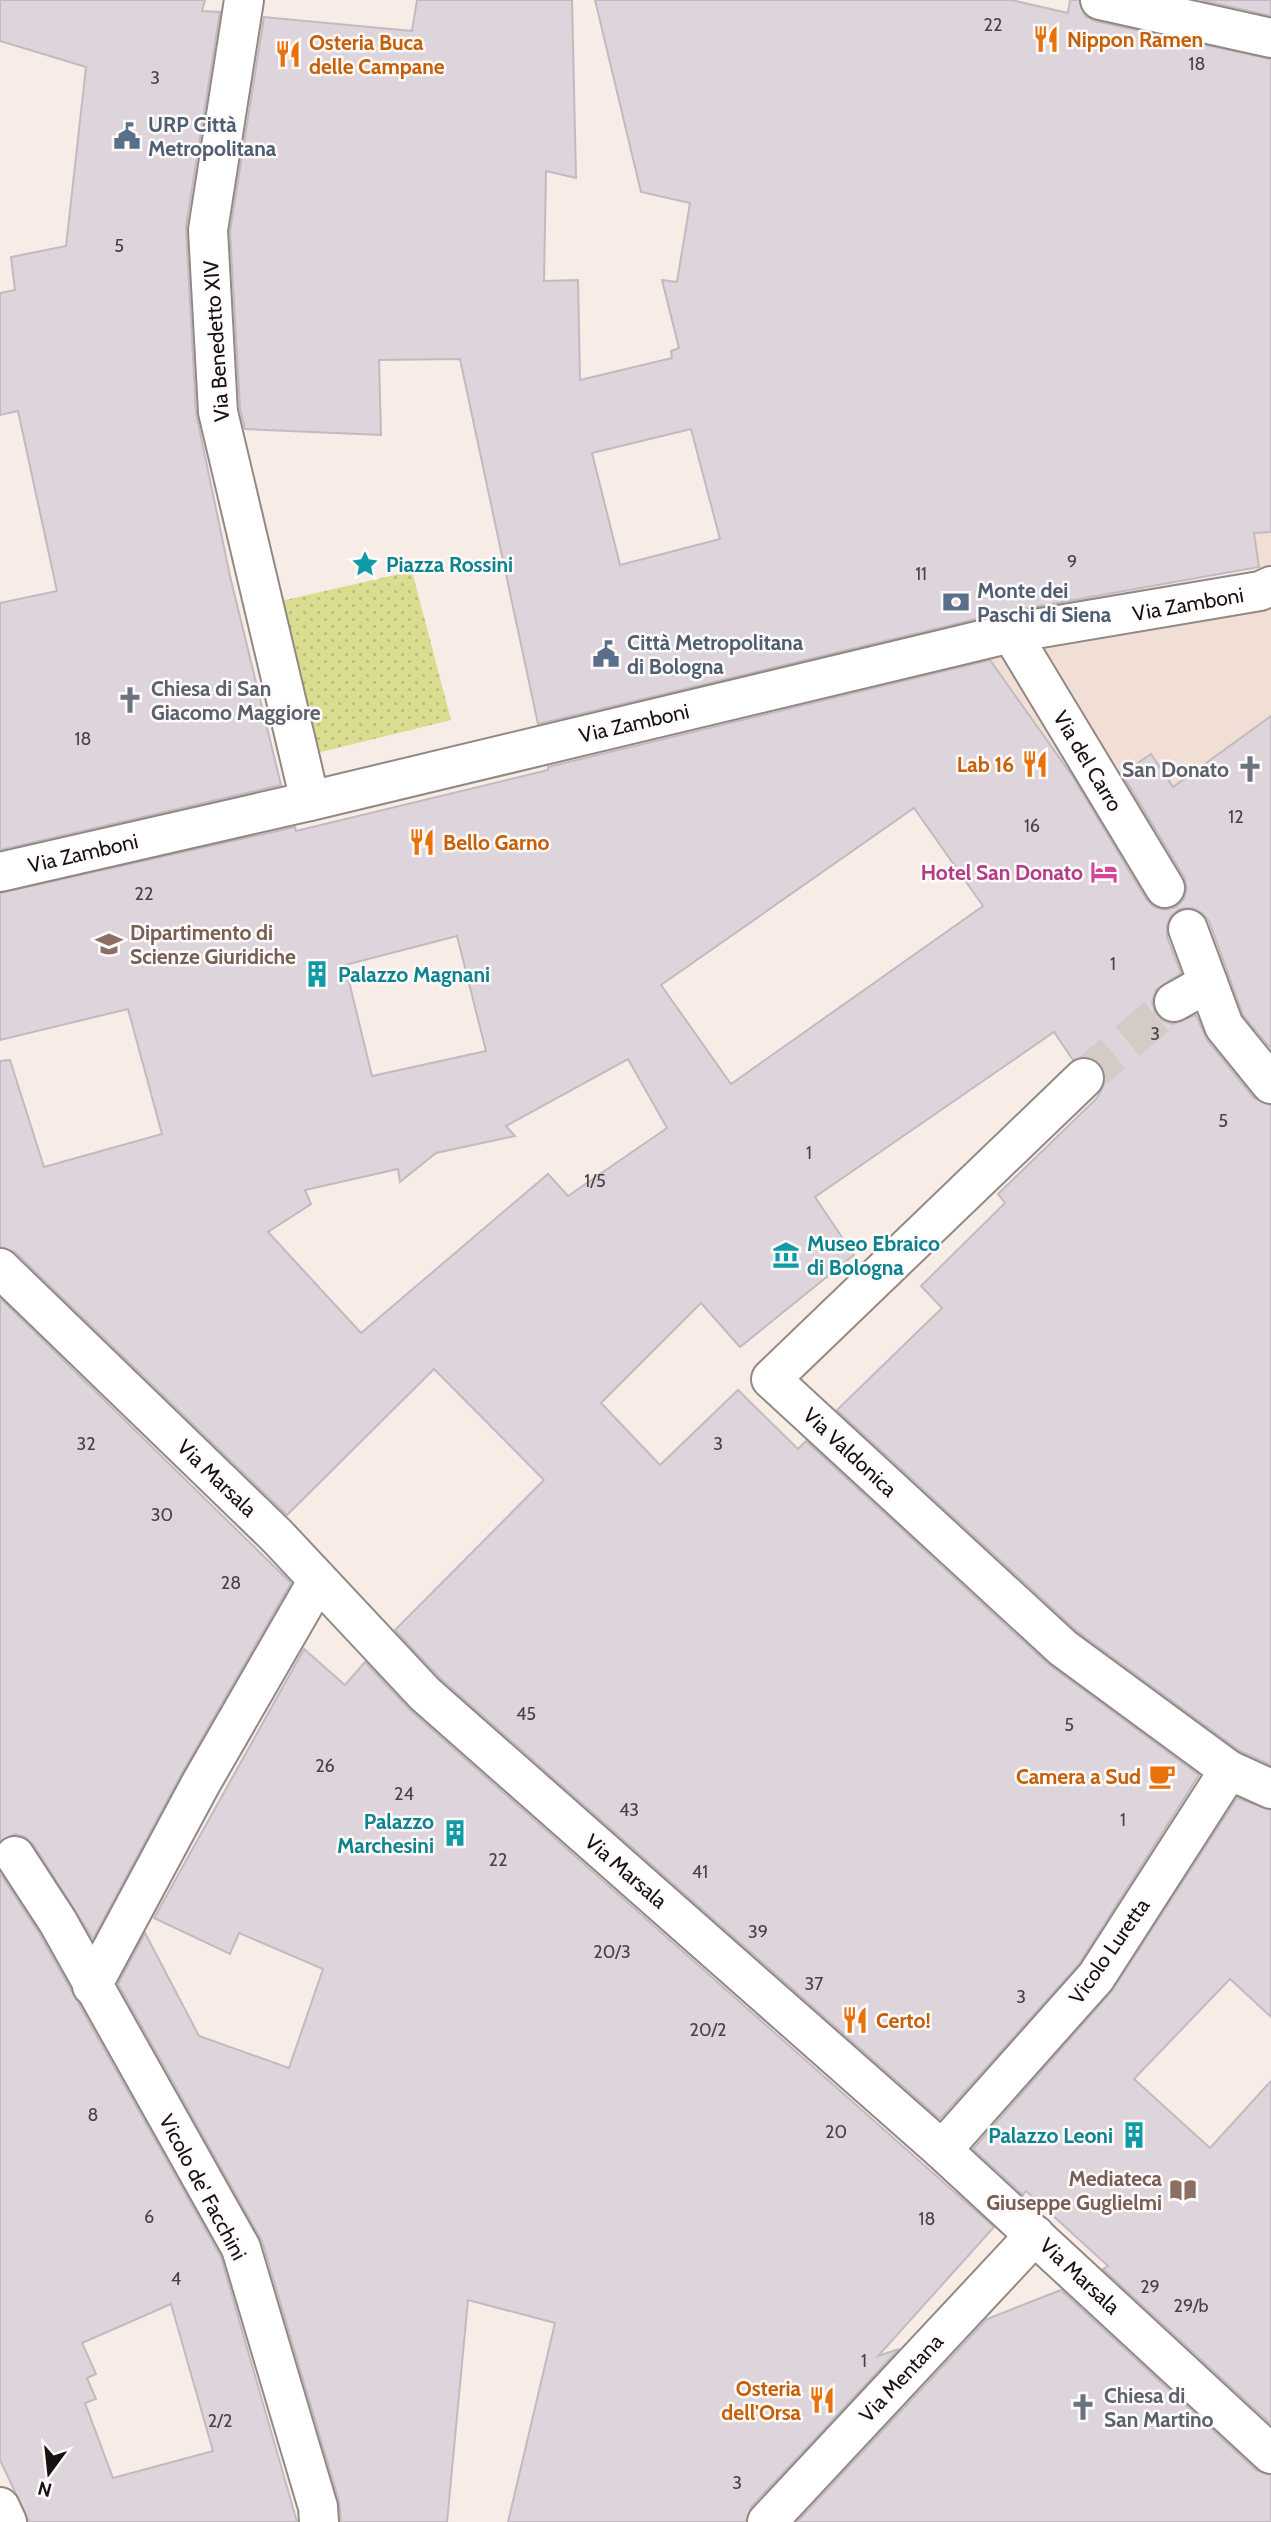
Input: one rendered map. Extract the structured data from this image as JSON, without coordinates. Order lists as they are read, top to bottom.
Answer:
{
  "streets": {
    "street": [
      "Via Benedetto XIV",
      "Via Zamboni",
      "Via del Carro",
      "Via Valdonica",
      "Via Marsala",
      "Vicolo Luretta",
      "Vicolo de' Facchini",
      "Via Mentana"
    ]
  },
  "crossings": [
    ["Via Benedetto XIV", "Via Zamboni"],
    ["Via Zamboni", "Via del Carro"],
    ["Via Valdonica", "Vicolo Luretta"],
    ["Via Marsala", "Vicolo Luretta"],
    ["Via Marsala", "Via Mentana"]
  ],
  "places": {
    "restaurant": [
      "Nippon Ramen",
      "Osteria Buca delle Campane",
      "Lab 16",
      "Bello Garno",
      "Certo!",
      "Osteria dell'Orsa"
    ],
    "public building": ["URP Città Metropolitana", "Città Metropolitana di Bologna"],
    "place": ["Piazza Rossini"],
    "bank": ["Monte dei Paschi di Siena"],
    "church": ["Chiesa di San Giacomo Maggiore", "San Donato", "Chiesa di San Martino"],
    "hotel": ["Hotel San Donato"],
    "school or university": ["Dipartimento di Scienze Giuridiche"],
    "building": ["Palazzo Magnani", "Palazzo Marchesini", "Palazzo Leoni"],
    "museum": ["Museo Ebraico di Bologna"],
    "cafe": ["Camera a Sud"],
    "library": ["Mediateca Giuseppe Guglielmi"]
  },
  "house_numbers": [
    "22",
    "18",
    "3",
    "5",
    "9",
    "11",
    "18",
    "12",
    "16",
    "22",
    "1",
    "3",
    "5",
    "1",
    "1/5",
    "32",
    "3",
    "30",
    "28",
    "45",
    "5",
    "26",
    "24",
    "43",
    "1",
    "22",
    "41",
    "39",
    "20/3",
    "37",
    "3",
    "20/2",
    "8",
    "20",
    "6",
    "18",
    "4",
    "29",
    "29/b",
    "1",
    "2/2",
    "3"
  ],
  "north": "bottom"
}
